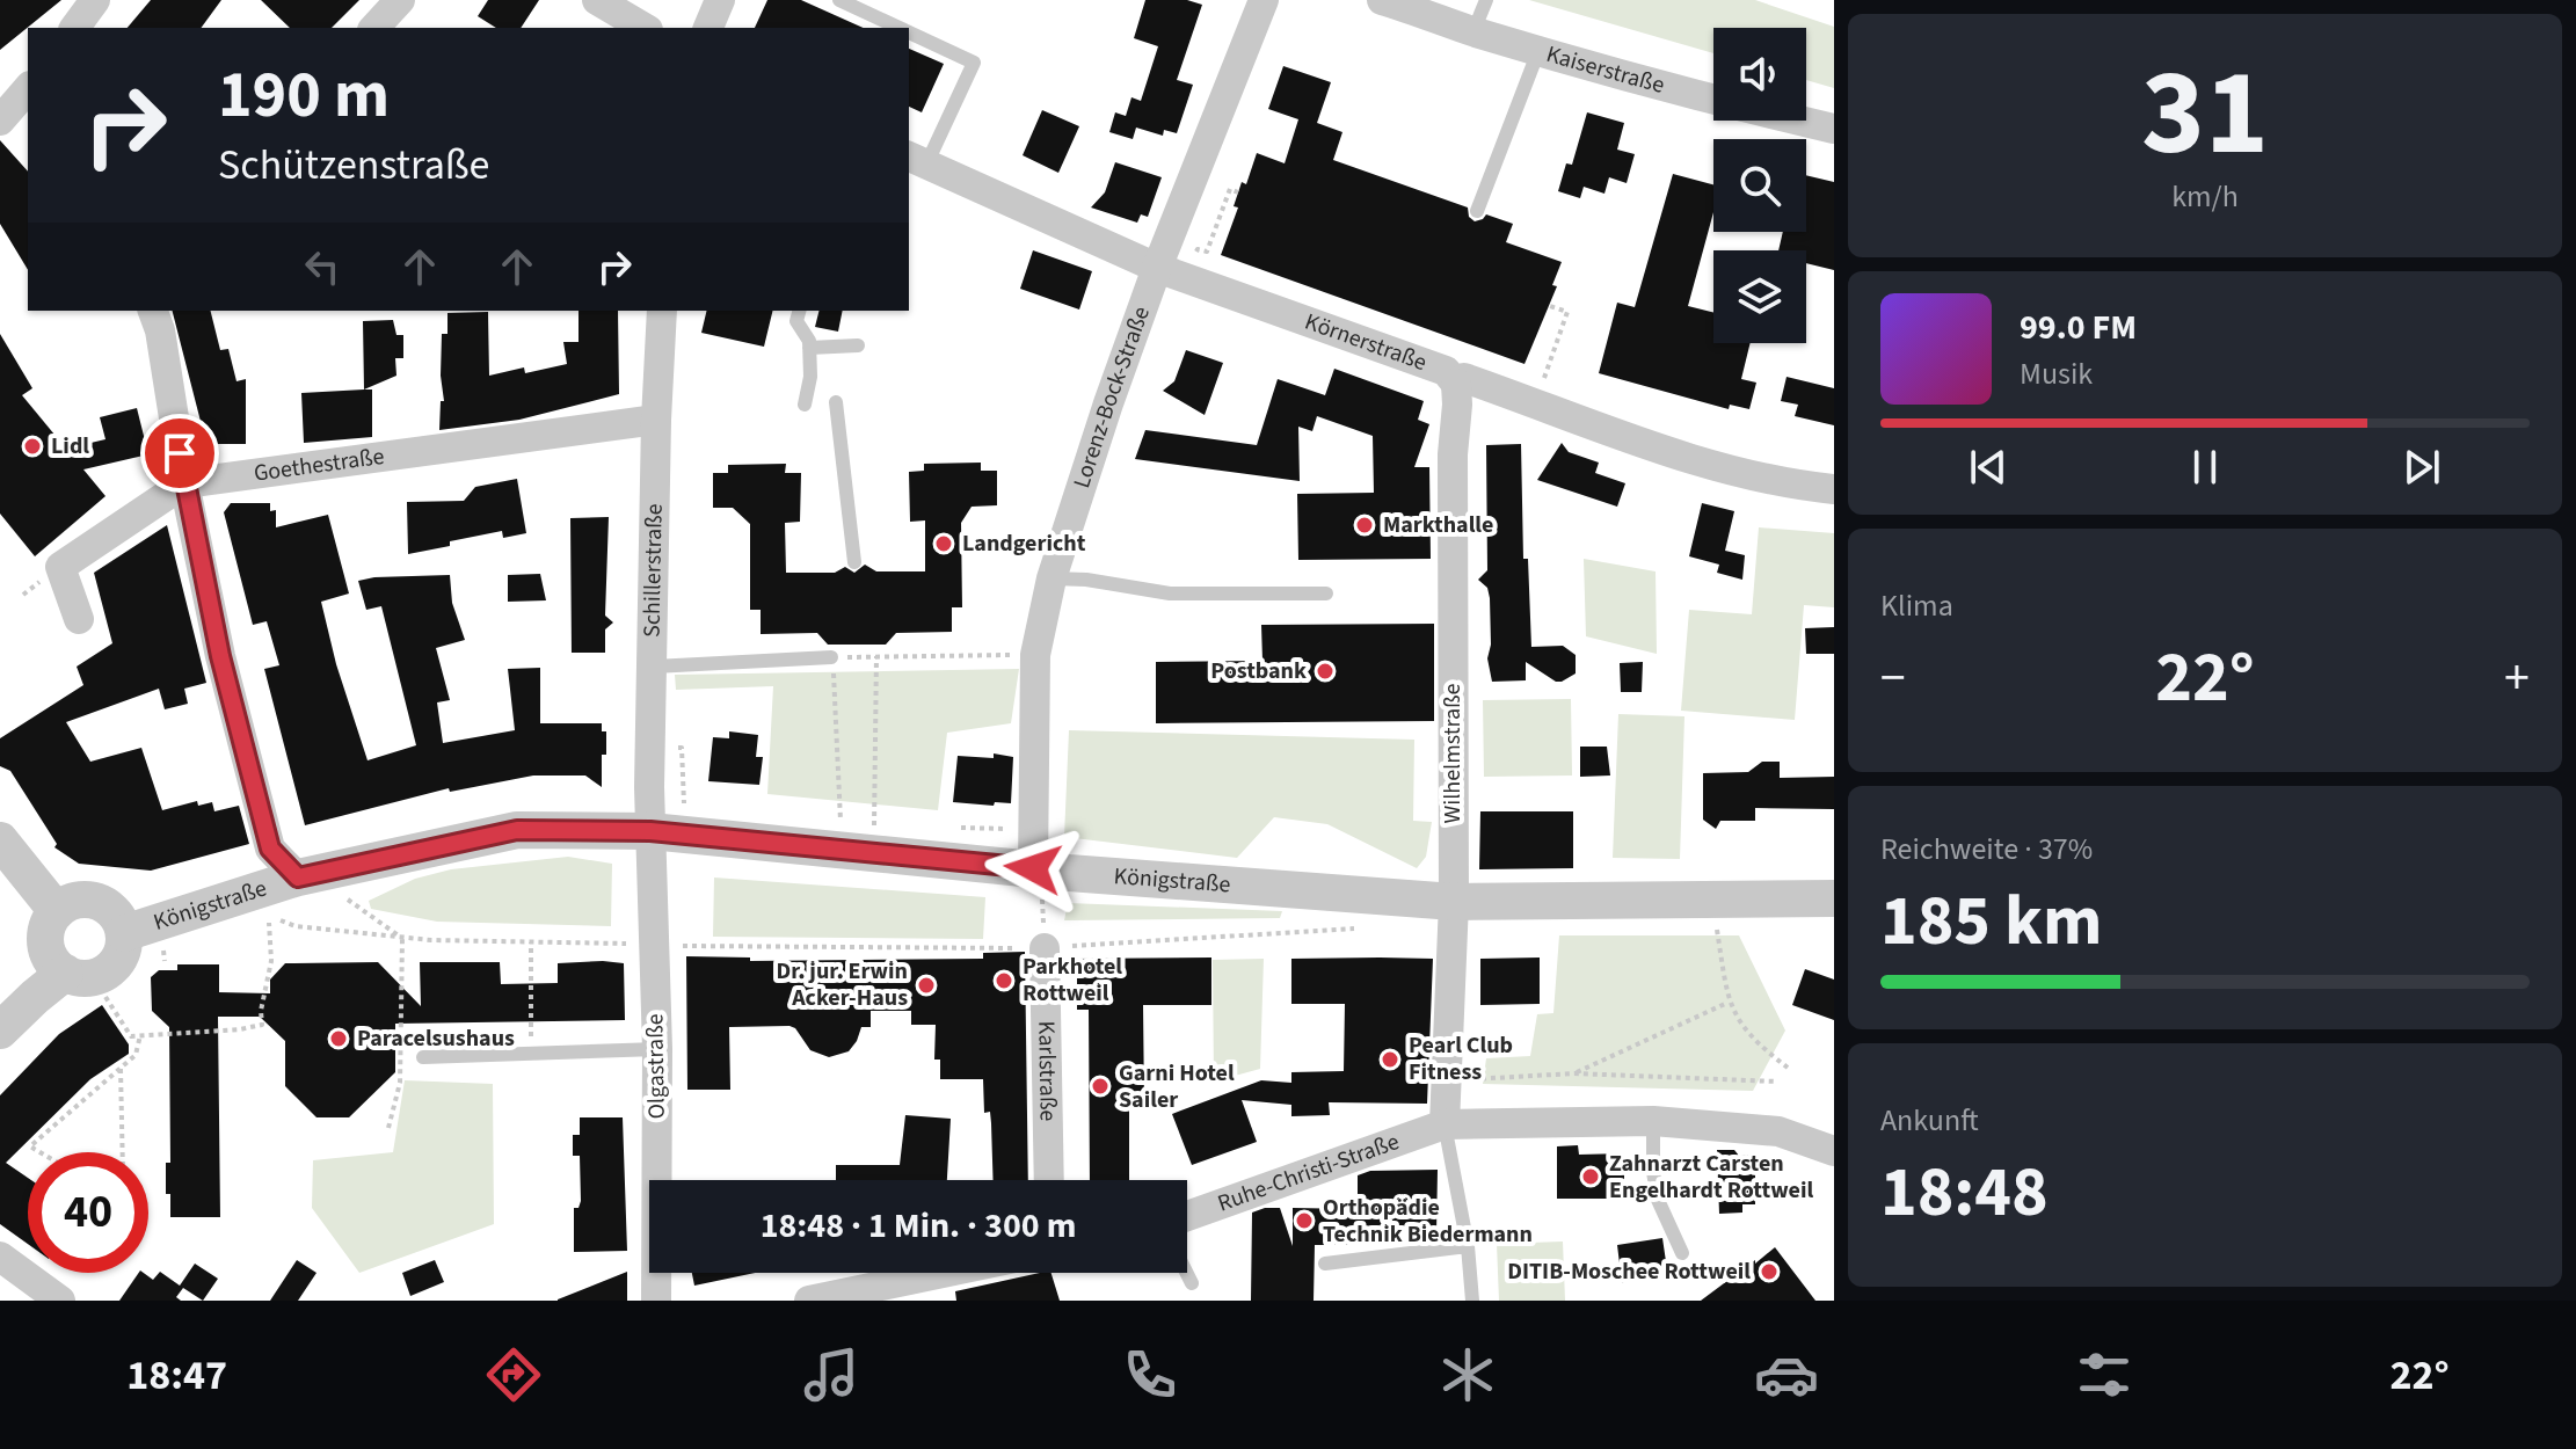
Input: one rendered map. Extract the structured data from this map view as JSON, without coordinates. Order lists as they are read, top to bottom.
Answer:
{
  "streets": {
    "street": [
      "Kaiserstraße",
      "Körnerstraße",
      "Lorenz-Bock-Straße",
      "Goethestraße",
      "Schillerstraße",
      "Wilhelmstraße",
      "Königstraße",
      "Olgastraße",
      "Karlstraße",
      "Ruhe-Christi-Straße"
    ]
  },
  "crossings": [
    ["Körnerstraße", "Lorenz-Bock-Straße"],
    ["Körnerstraße", "Wilhelmstraße"],
    ["Lorenz-Bock-Straße", "Königstraße"],
    ["Goethestraße", "Schillerstraße"],
    ["Schillerstraße", "Königstraße"],
    ["Schillerstraße", "Olgastraße"],
    ["Wilhelmstraße", "Königstraße"],
    ["Wilhelmstraße", "Ruhe-Christi-Straße"],
    ["Königstraße", "Olgastraße"]
  ],
  "places": [
    "Lidl",
    "Markthalle",
    "Landgericht",
    "Postbank",
    "Parkhotel Rottweil",
    "Dr. jur. Erwin Acker-Haus",
    "Paracelsushaus",
    "Pearl Club Fitness",
    "Garni Hotel Sailer",
    "Zahnarzt Carsten Engelhardt Rottweil",
    "Orthopädie Technik Biedermann",
    "DITIB-Moschee Rottweil"
  ],
  "page": {
    "tile": [
      ["31", "km/h"],
      "Klima",
      ["Reichweite · 37%", "185 km"],
      ["Ankunft", "18:48"]
    ],
    "turn": ["190 m", "Schützenstraße"],
    "song": ["99.0 FM", "Musik"],
    "heat": ["−", "22°", "+"],
    "limit": "40",
    "trip": "18:48 · 1 Min. · 300 m",
    "tabs": ["18:47", "22°"]
  }
}
